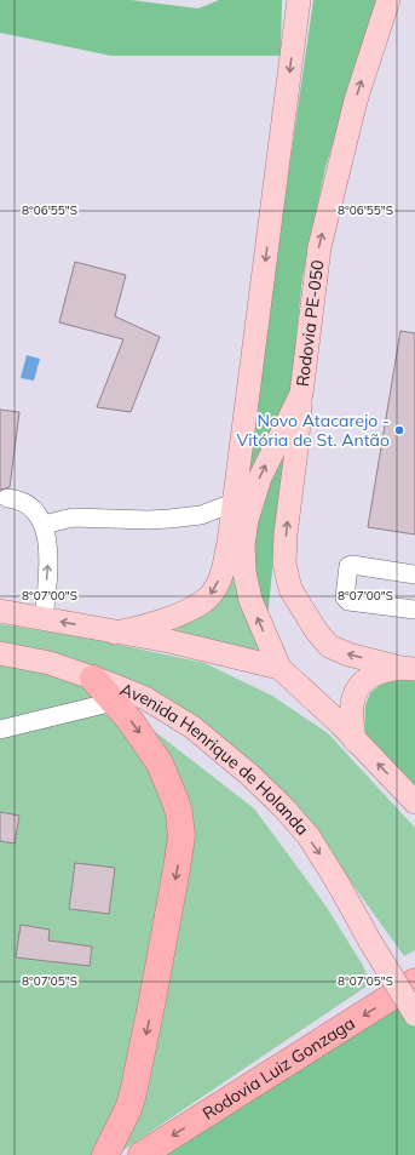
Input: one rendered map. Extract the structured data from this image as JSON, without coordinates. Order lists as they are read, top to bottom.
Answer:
{
  "streets": {
    "highway": ["Rodovia Luiz Gonzaga"],
    "main road": ["Rodovia PE-050", "Avenida Henrique de Holanda"]
  },
  "one_way": ["Rodovia Luiz Gonzaga"],
  "places": ["Novo Atacarejo - Vitória de St. Antão"],
  "coordinates": ["8°06'55\"S", "8°07'00\"S", "8°07'05\"S"]
}
